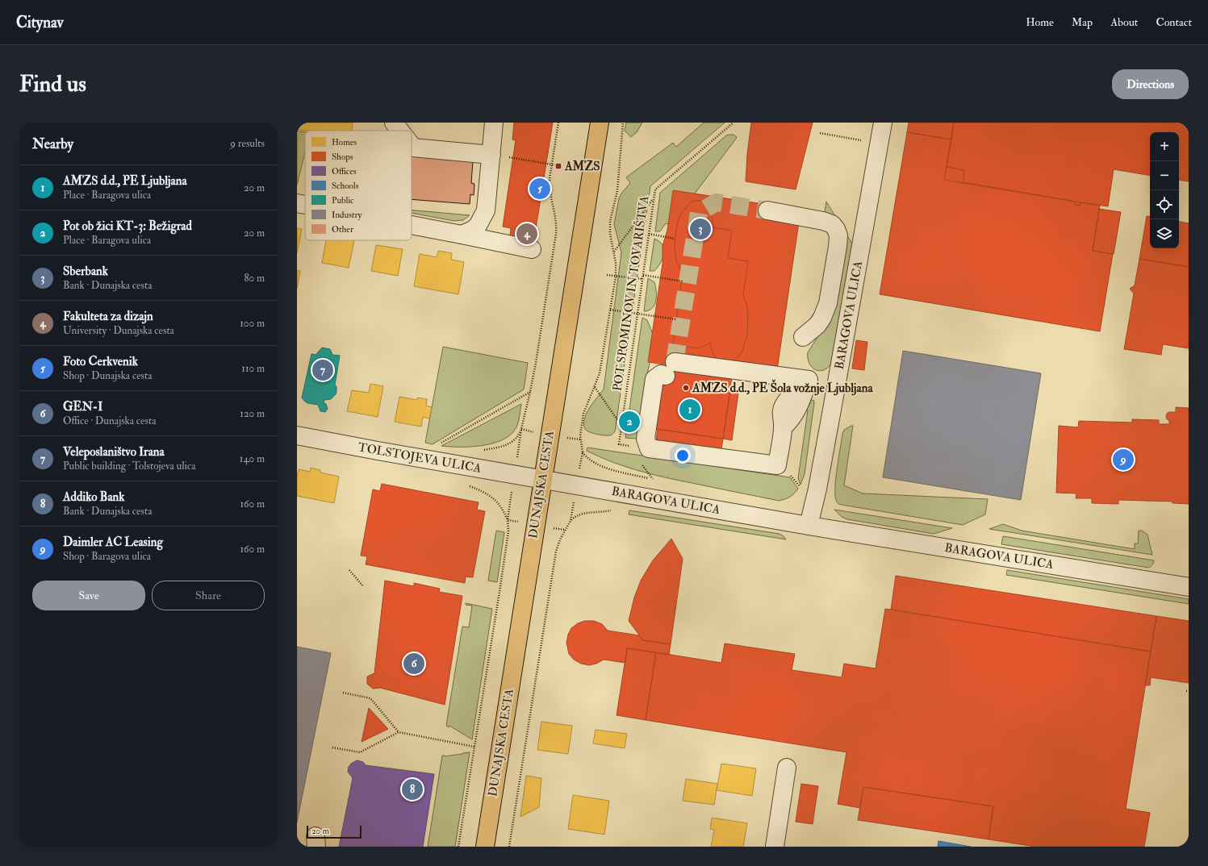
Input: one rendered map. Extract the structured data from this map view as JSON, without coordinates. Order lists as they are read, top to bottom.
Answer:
{
  "streets": {
    "main road": ["DUNAJSKA CESTA"],
    "street": ["BARAGOVA ULICA", "TOLSTOJEVA ULICA"],
    "path": ["POT SPOMINOV IN TOVARIŠTVA"]
  },
  "crossings": [
    ["BARAGOVA ULICA", "TOLSTOJEVA ULICA"],
    ["BARAGOVA ULICA", "DUNAJSKA CESTA"],
    ["TOLSTOJEVA ULICA", "DUNAJSKA CESTA"]
  ],
  "places": {
    "transit": ["AMZS"],
    "other": ["AMZS d.d., PE Šola vožnje Ljubljana"]
  },
  "legend": [
    "Homes",
    "Shops",
    "Offices",
    "Schools",
    "Public",
    "Industry",
    "Other"
  ],
  "scale_bar": "20 m",
  "page": {
    "header": "Citynav",
    "nav": [
      "Home",
      "Map",
      "About",
      "Contact"
    ],
    "buttons": [
      "Directions",
      ["Save", "Share"]
    ],
    "title": "Find us",
    "heading": ["Nearby", "9 results"],
    "map_buttons": ["+", "−"],
    "list": [
      {
        "mark": "1",
        "name": "AMZS d.d., PE Ljubljana",
        "note": "Place · Baragova ulica",
        "value": "20 m"
      },
      {
        "mark": "2",
        "name": "Pot ob žici KT-3: Bežigrad",
        "note": "Place · Baragova ulica",
        "value": "20 m"
      },
      {
        "mark": "3",
        "name": "Sberbank",
        "note": "Bank · Dunajska cesta",
        "value": "80 m"
      },
      {
        "mark": "4",
        "name": "Fakulteta za dizajn",
        "note": "University · Dunajska cesta",
        "value": "100 m"
      },
      {
        "mark": "5",
        "name": "Foto Cerkvenik",
        "note": "Shop · Dunajska cesta",
        "value": "110 m"
      },
      {
        "mark": "6",
        "name": "GEN-I",
        "note": "Office · Dunajska cesta",
        "value": "120 m"
      },
      {
        "mark": "7",
        "name": "Veleposlaništvo Irana",
        "note": "Public building · Tolstojeva ulica",
        "value": "140 m"
      },
      {
        "mark": "8",
        "name": "Addiko Bank",
        "note": "Bank · Dunajska cesta",
        "value": "160 m"
      },
      {
        "mark": "9",
        "name": "Daimler AC Leasing",
        "note": "Shop · Baragova ulica",
        "value": "160 m"
      }
    ],
    "pins": [
      "5",
      "3",
      "4",
      "7",
      "1",
      "2",
      "9",
      "6",
      "8"
    ],
    "scale": "20 m"
  }
}
